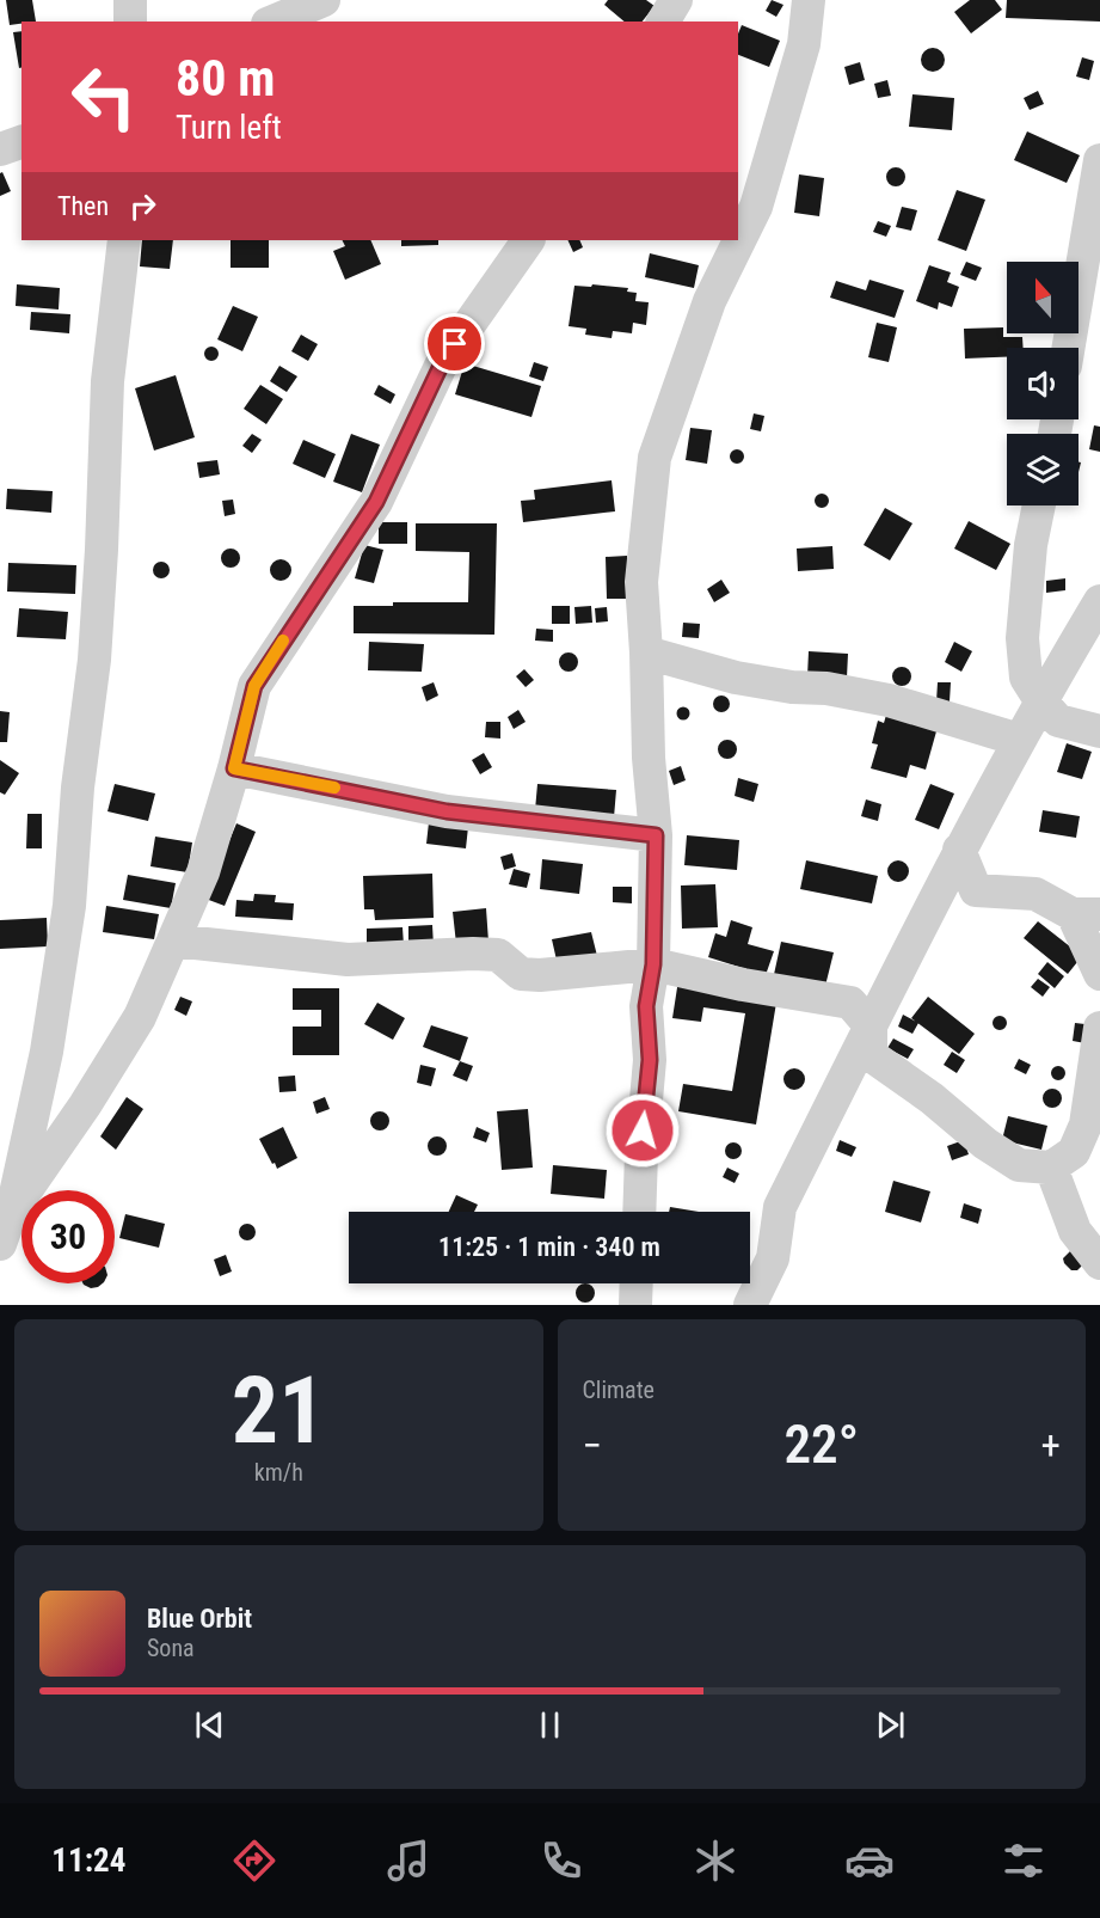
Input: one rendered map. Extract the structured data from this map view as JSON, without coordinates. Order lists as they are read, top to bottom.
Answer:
{
  "north": "top",
  "page": {
    "turn": ["80 m", "Turn left"],
    "then": "Then",
    "limit": "30",
    "trip": "11:25 · 1 min · 340 m",
    "tile": [
      ["21", "km/h"],
      "Climate"
    ],
    "heat": ["−", "22°", "+"],
    "song": ["Blue Orbit", "Sona"],
    "tabs": "11:24"
  }
}
